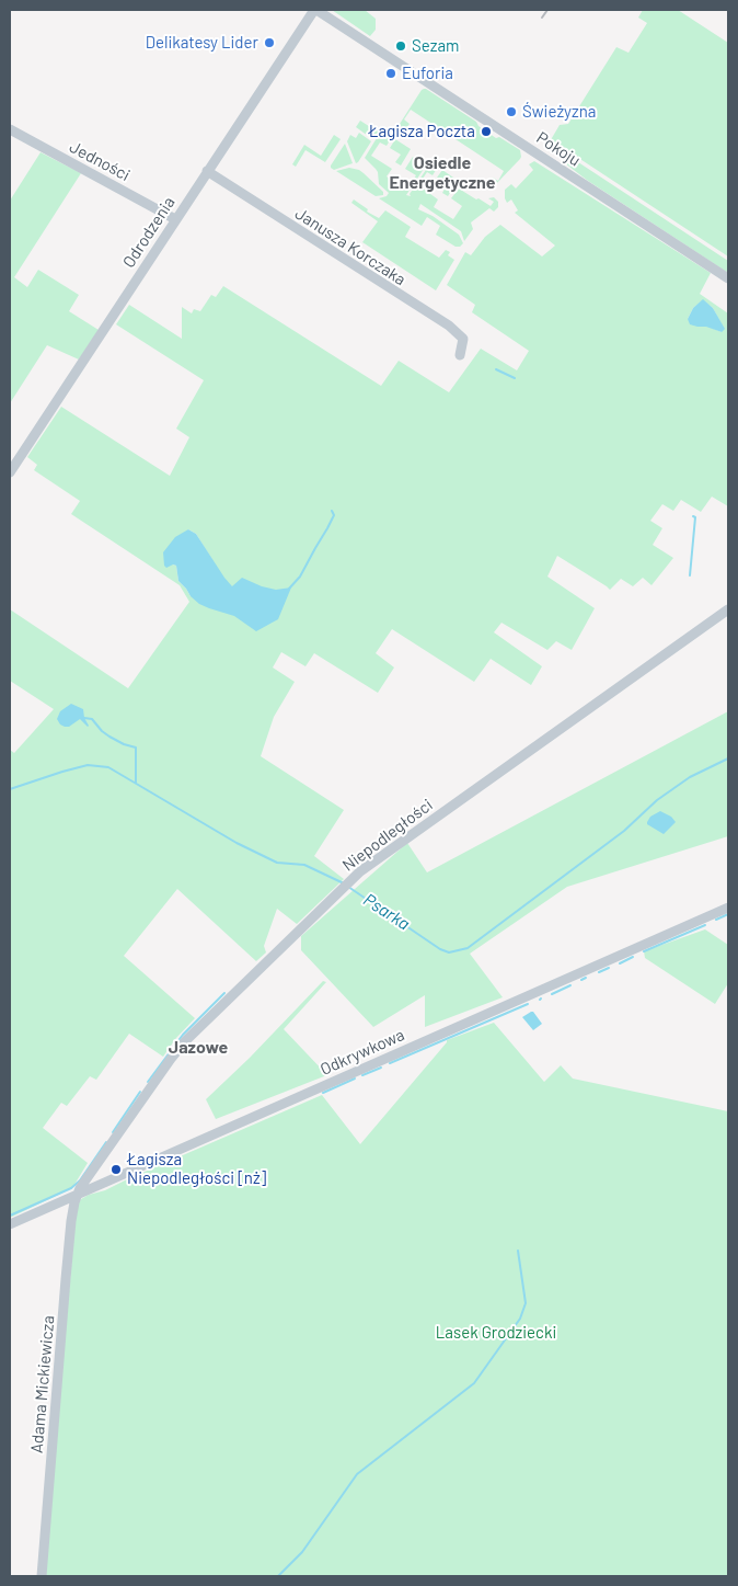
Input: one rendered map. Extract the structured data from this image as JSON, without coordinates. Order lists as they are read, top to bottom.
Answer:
{
  "streets": {
    "street": [
      "Pokoju",
      "Jedności",
      "Odrodzenia",
      "Janusza Korczaka",
      "Niepodległości",
      "Odkrywkowa",
      "Adama Mickiewicza"
    ]
  },
  "crossings": [
    ["Pokoju", "Odrodzenia"],
    ["Jedności", "Odrodzenia"],
    ["Odrodzenia", "Janusza Korczaka"],
    ["Niepodległości", "Odkrywkowa"],
    ["Niepodległości", "Adama Mickiewicza"],
    ["Odkrywkowa", "Adama Mickiewicza"]
  ],
  "districts": ["Osiedle Energetyczne", "Jazowe"],
  "water": ["Psarka"],
  "parks": ["Lasek Grodziecki"],
  "places": [
    "Delikatesy Lider",
    "Sezam",
    "Euforia",
    "Świeżyzna",
    "Łagisza Poczta",
    "Łagisza Niepodległości [nż]"
  ]
}
